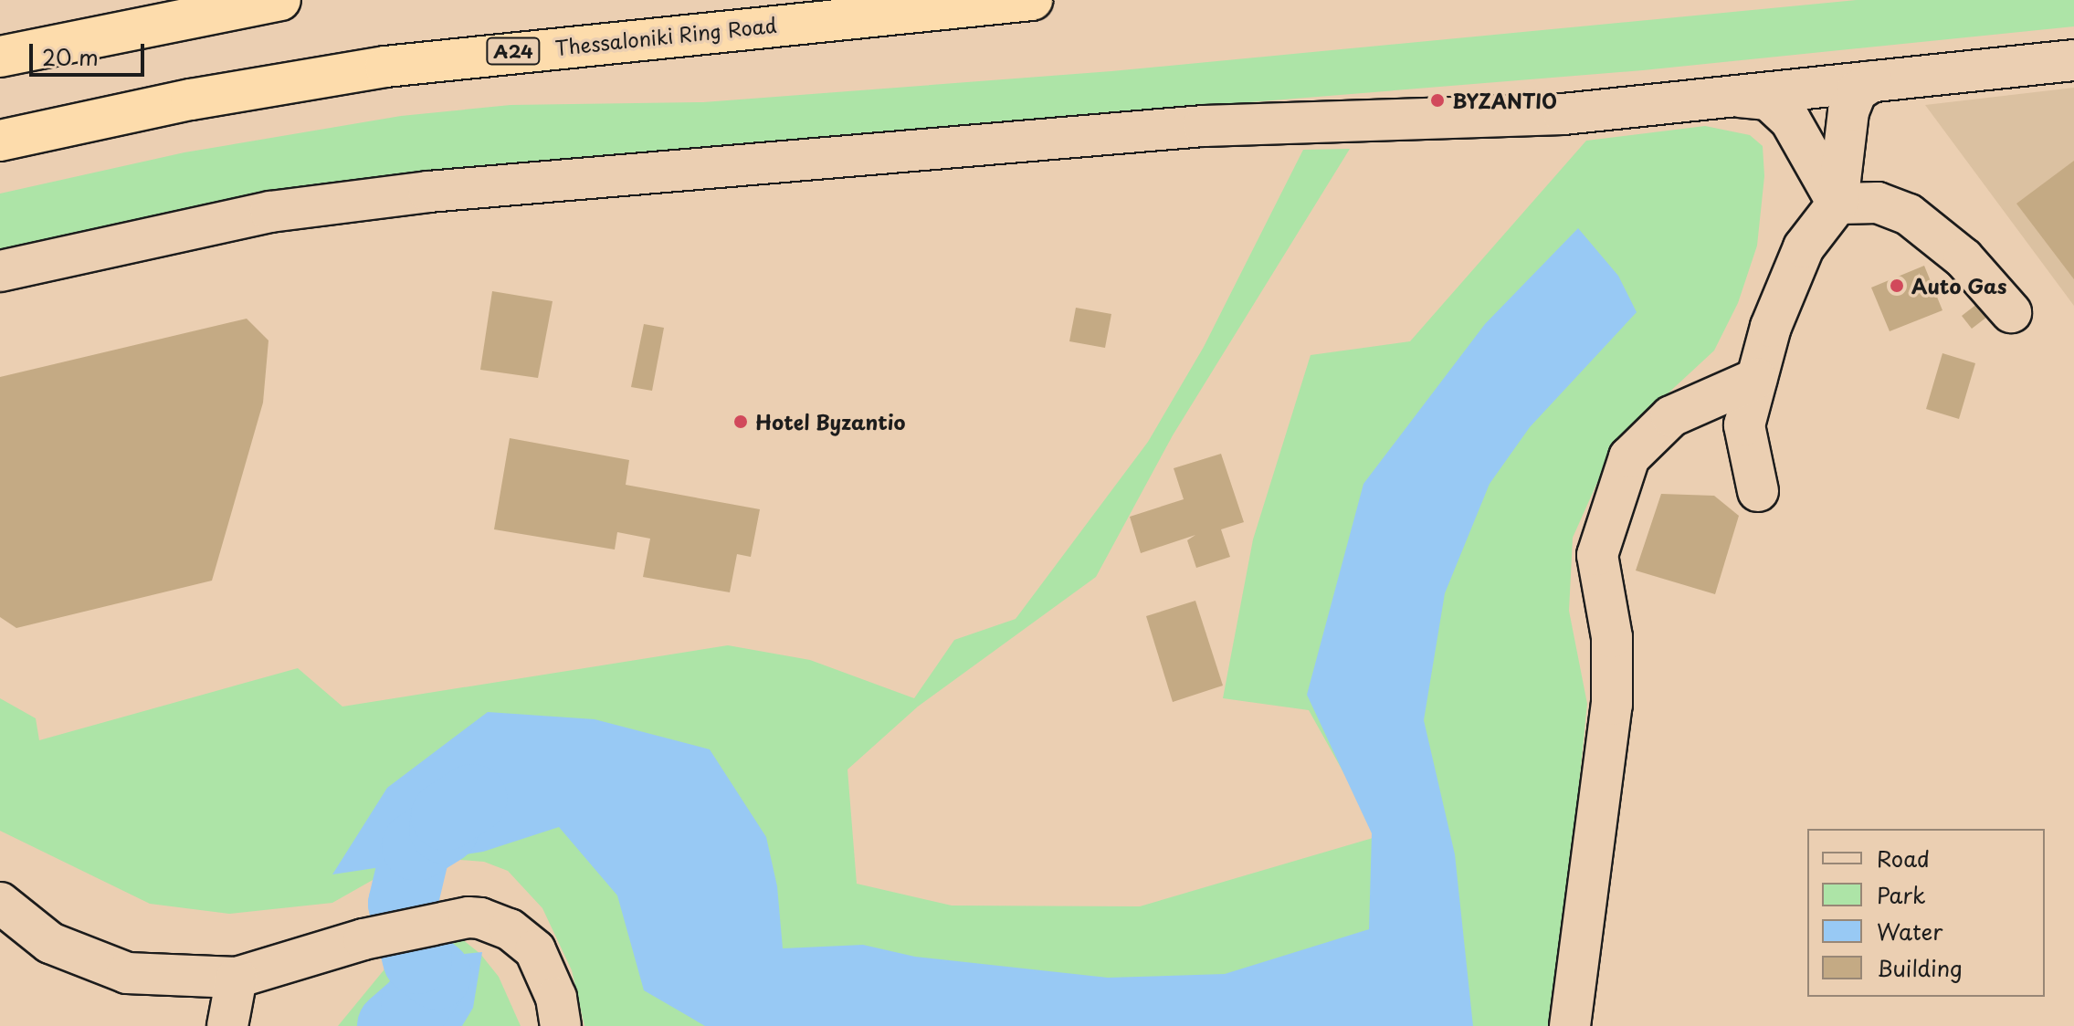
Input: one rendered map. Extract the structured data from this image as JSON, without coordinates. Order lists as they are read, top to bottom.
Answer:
{
  "streets": {
    "highway": ["Thessaloniki Ring Road", "Α24"]
  },
  "places": ["ΒΥΖΑΝΤΙΟ", "Auto Gas", "Hotel Byzantio"],
  "legend": [
    "Road",
    "Park",
    "Water",
    "Building"
  ],
  "scale_bar": "20 m"
}
